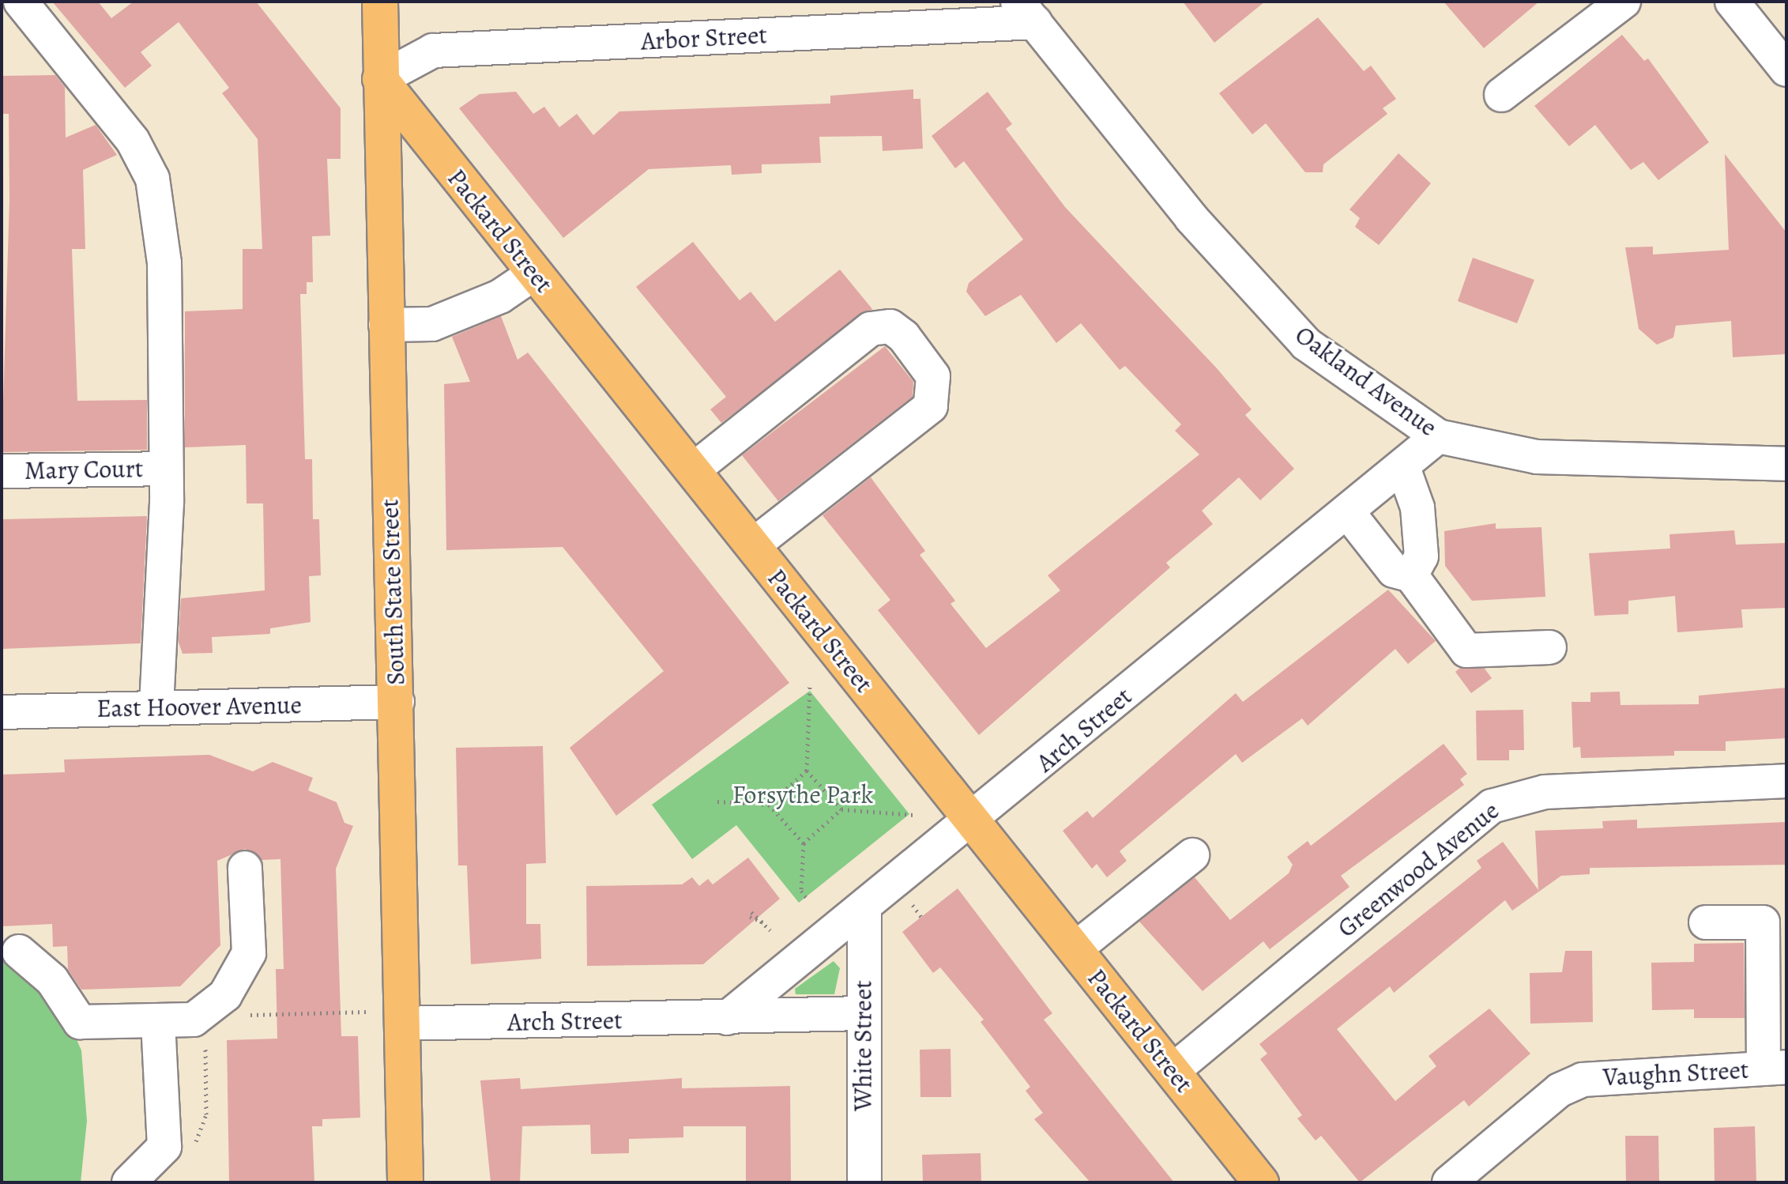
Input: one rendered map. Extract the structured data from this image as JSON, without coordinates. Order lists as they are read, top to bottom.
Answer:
{
  "streets": {
    "main road": ["Packard Street", "South State Street"],
    "street": [
      "Arbor Street",
      "Oakland Avenue",
      "Mary Court",
      "East Hoover Avenue",
      "Arch Street",
      "Greenwood Avenue",
      "White Street",
      "Vaughn Street"
    ]
  },
  "crossings": [
    ["Arbor Street", "Packard Street"],
    ["Arbor Street", "Oakland Avenue"],
    ["Arbor Street", "South State Street"],
    ["Packard Street", "South State Street"],
    ["Packard Street", "Arch Street"],
    ["Packard Street", "Greenwood Avenue"],
    ["Oakland Avenue", "Arch Street"],
    ["South State Street", "East Hoover Avenue"],
    ["South State Street", "Arch Street"],
    ["Arch Street", "White Street"]
  ],
  "parks": ["Forsythe Park"]
}
